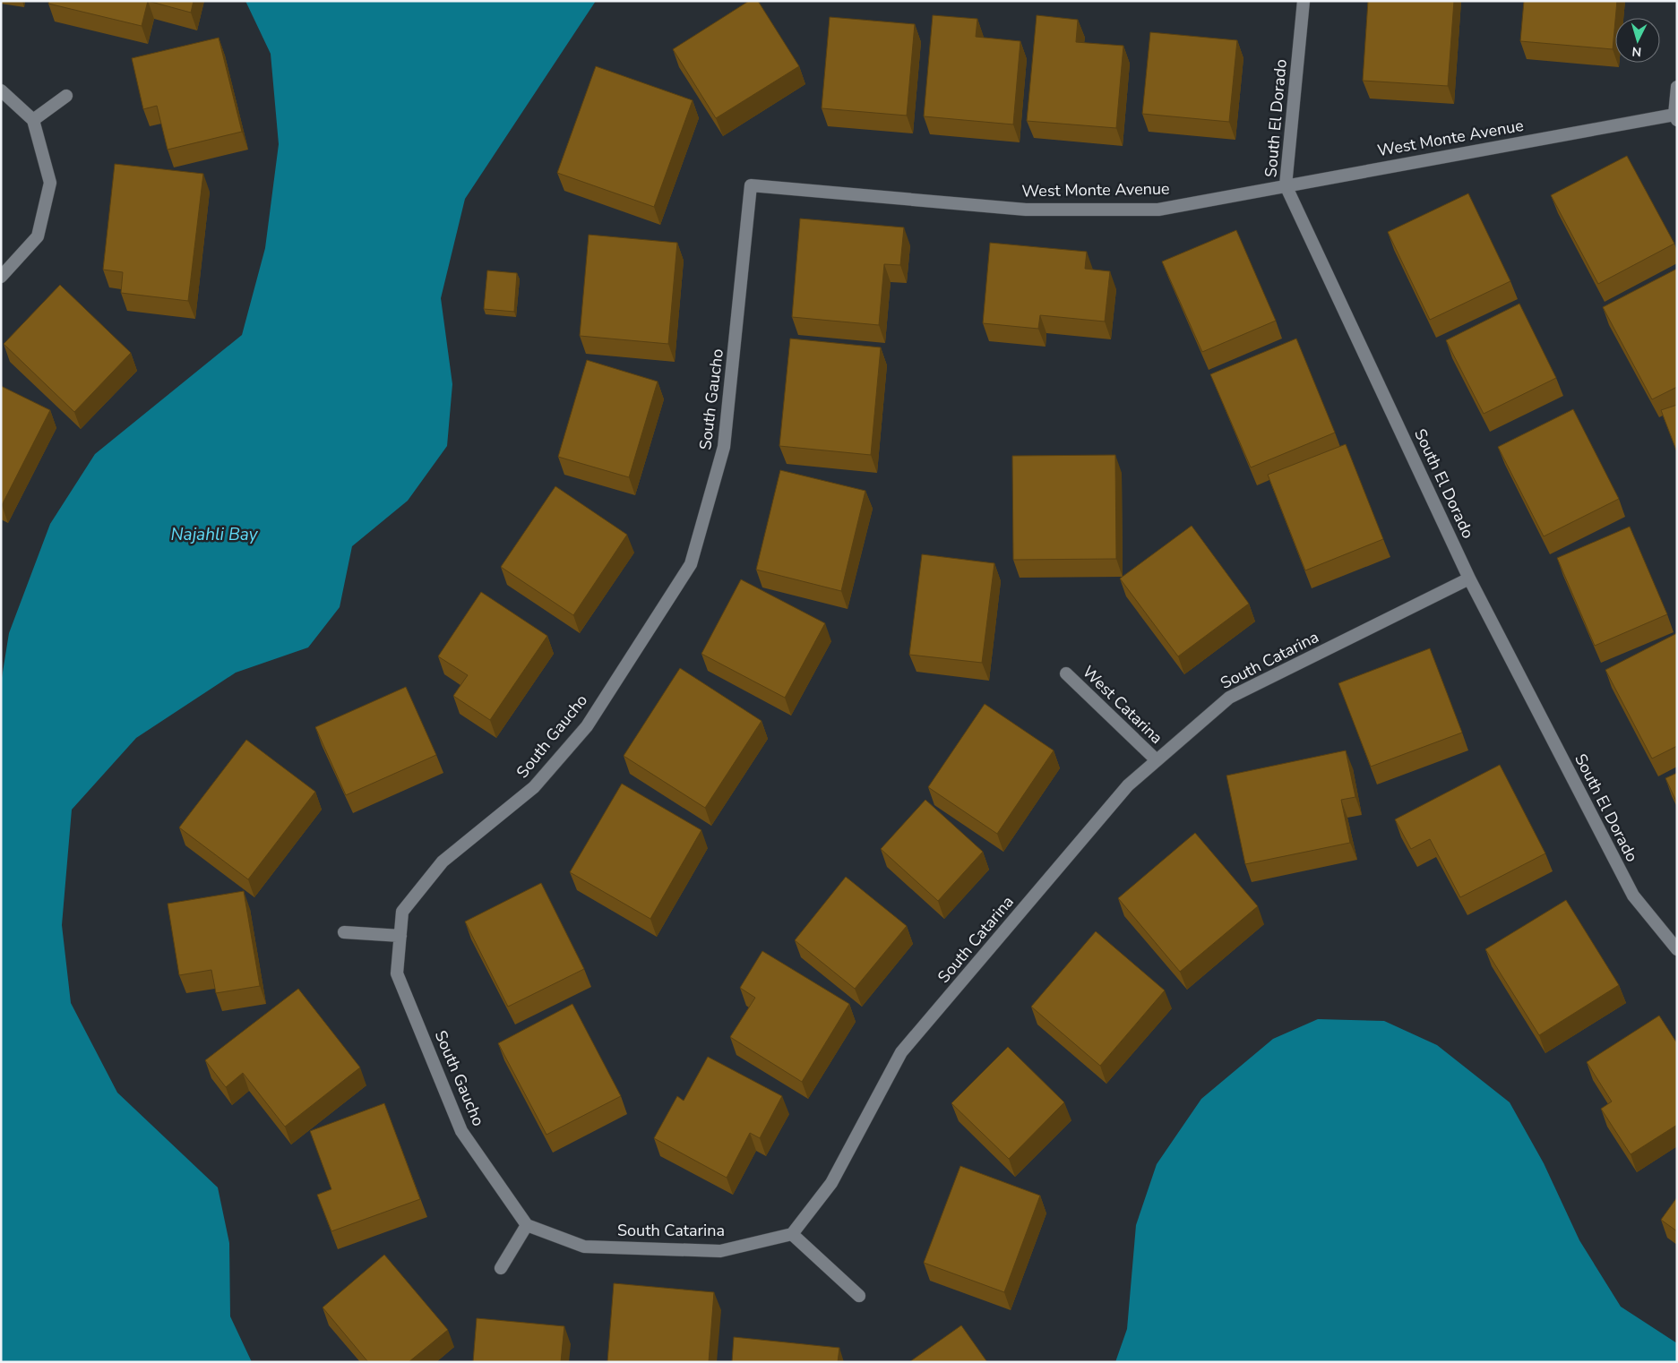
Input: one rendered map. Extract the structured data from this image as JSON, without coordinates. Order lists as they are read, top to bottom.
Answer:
{
  "streets": {
    "street": [
      "South El Dorado",
      "West Monte Avenue",
      "South Gaucho",
      "South Catarina",
      "West Catarina"
    ]
  },
  "crossings": [
    ["South El Dorado", "West Monte Avenue"],
    ["South El Dorado", "South Catarina"],
    ["West Monte Avenue", "South Gaucho"],
    ["South Gaucho", "South Catarina"],
    ["South Catarina", "West Catarina"]
  ],
  "water": ["Najahli Bay"],
  "north": "bottom"
}
